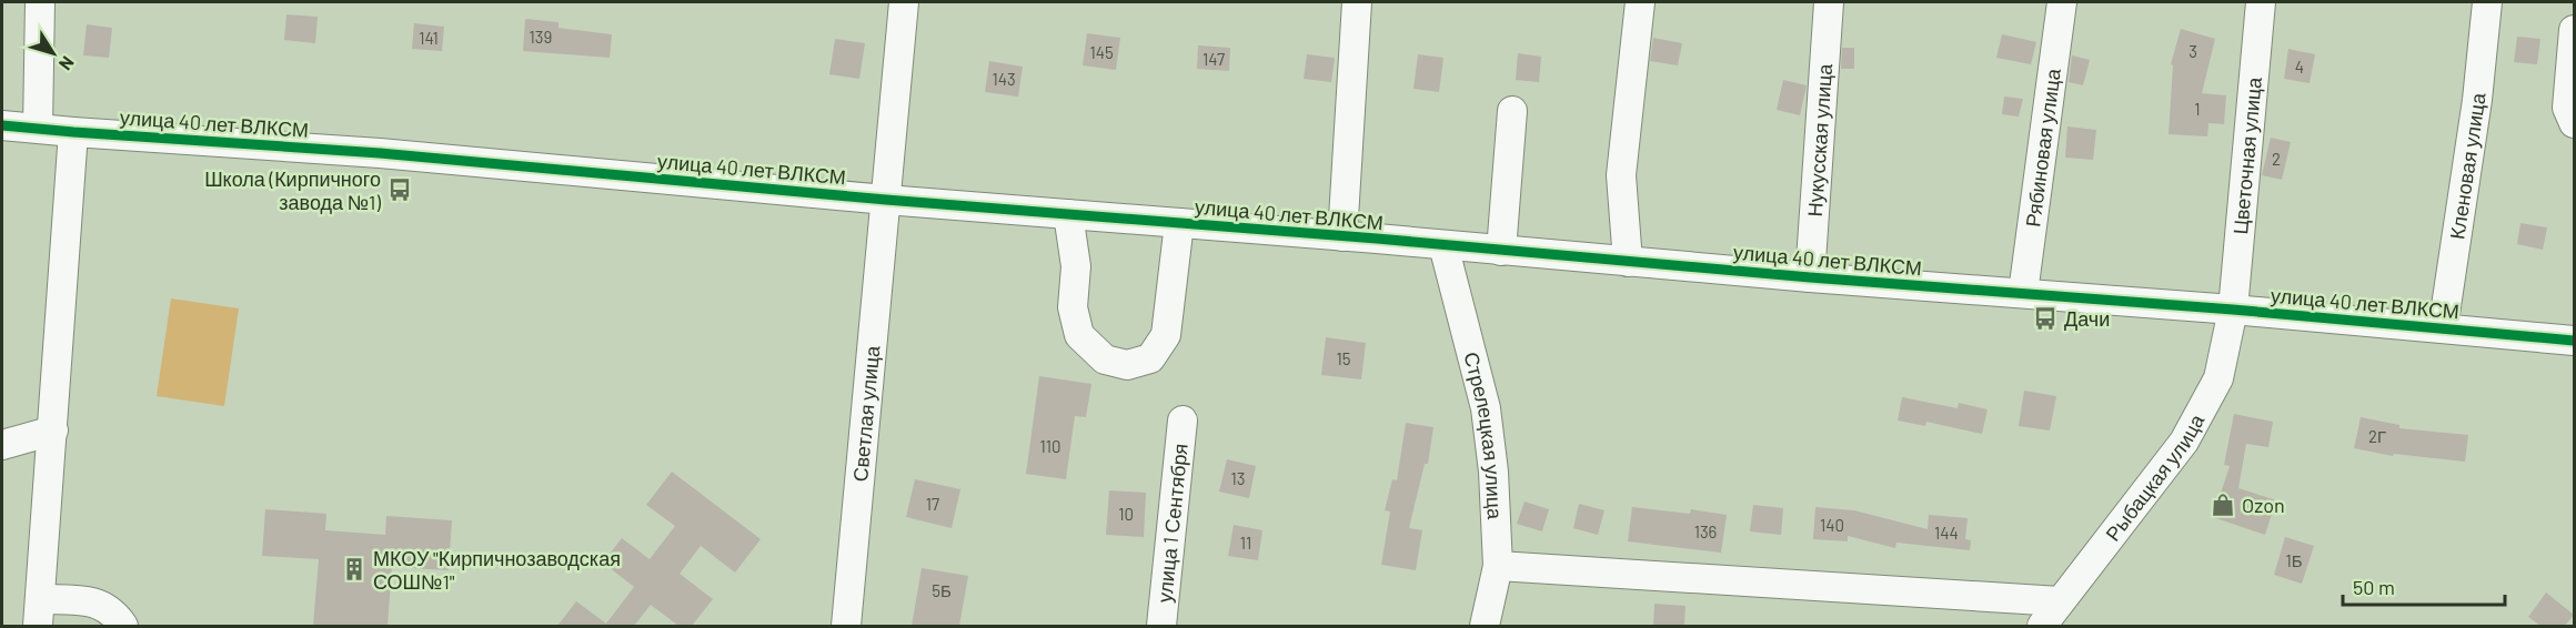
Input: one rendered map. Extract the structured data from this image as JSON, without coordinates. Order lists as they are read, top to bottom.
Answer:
{
  "streets": {
    "street": [
      "улица 40 лет ВЛКСМ",
      "Нукусская улица",
      "Рябиновая улица",
      "Цветочная улица",
      "Кленовая улица",
      "Светлая улица",
      "Стрелецкая улица",
      "Рыбацкая улица",
      "улица 1 Сентября"
    ]
  },
  "crossings": [
    ["улица 40 лет ВЛКСМ", "Нукусская улица"],
    ["улица 40 лет ВЛКСМ", "Рябиновая улица"],
    ["улица 40 лет ВЛКСМ", "Цветочная улица"],
    ["улица 40 лет ВЛКСМ", "Кленовая улица"],
    ["улица 40 лет ВЛКСМ", "Светлая улица"],
    ["улица 40 лет ВЛКСМ", "Стрелецкая улица"],
    ["улица 40 лет ВЛКСМ", "Рыбацкая улица"],
    ["Цветочная улица", "Рыбацкая улица"]
  ],
  "places": {
    "bus stop": ["Школа (Кирпичного завода №1)", "Дачи"],
    "shop": ["Ozon"],
    "building": ["МКОУ \"Кирпичнозаводская СОШ№1\""]
  },
  "house_numbers": [
    "139",
    "141",
    "3",
    "145",
    "147",
    "4",
    "143",
    "1",
    "2",
    "15",
    "2Г",
    "110",
    "13",
    "17",
    "10",
    "140",
    "136",
    "144",
    "11",
    "1Б",
    "5Б"
  ],
  "scale_bar": "50 m",
  "north": "bottom right"
}
